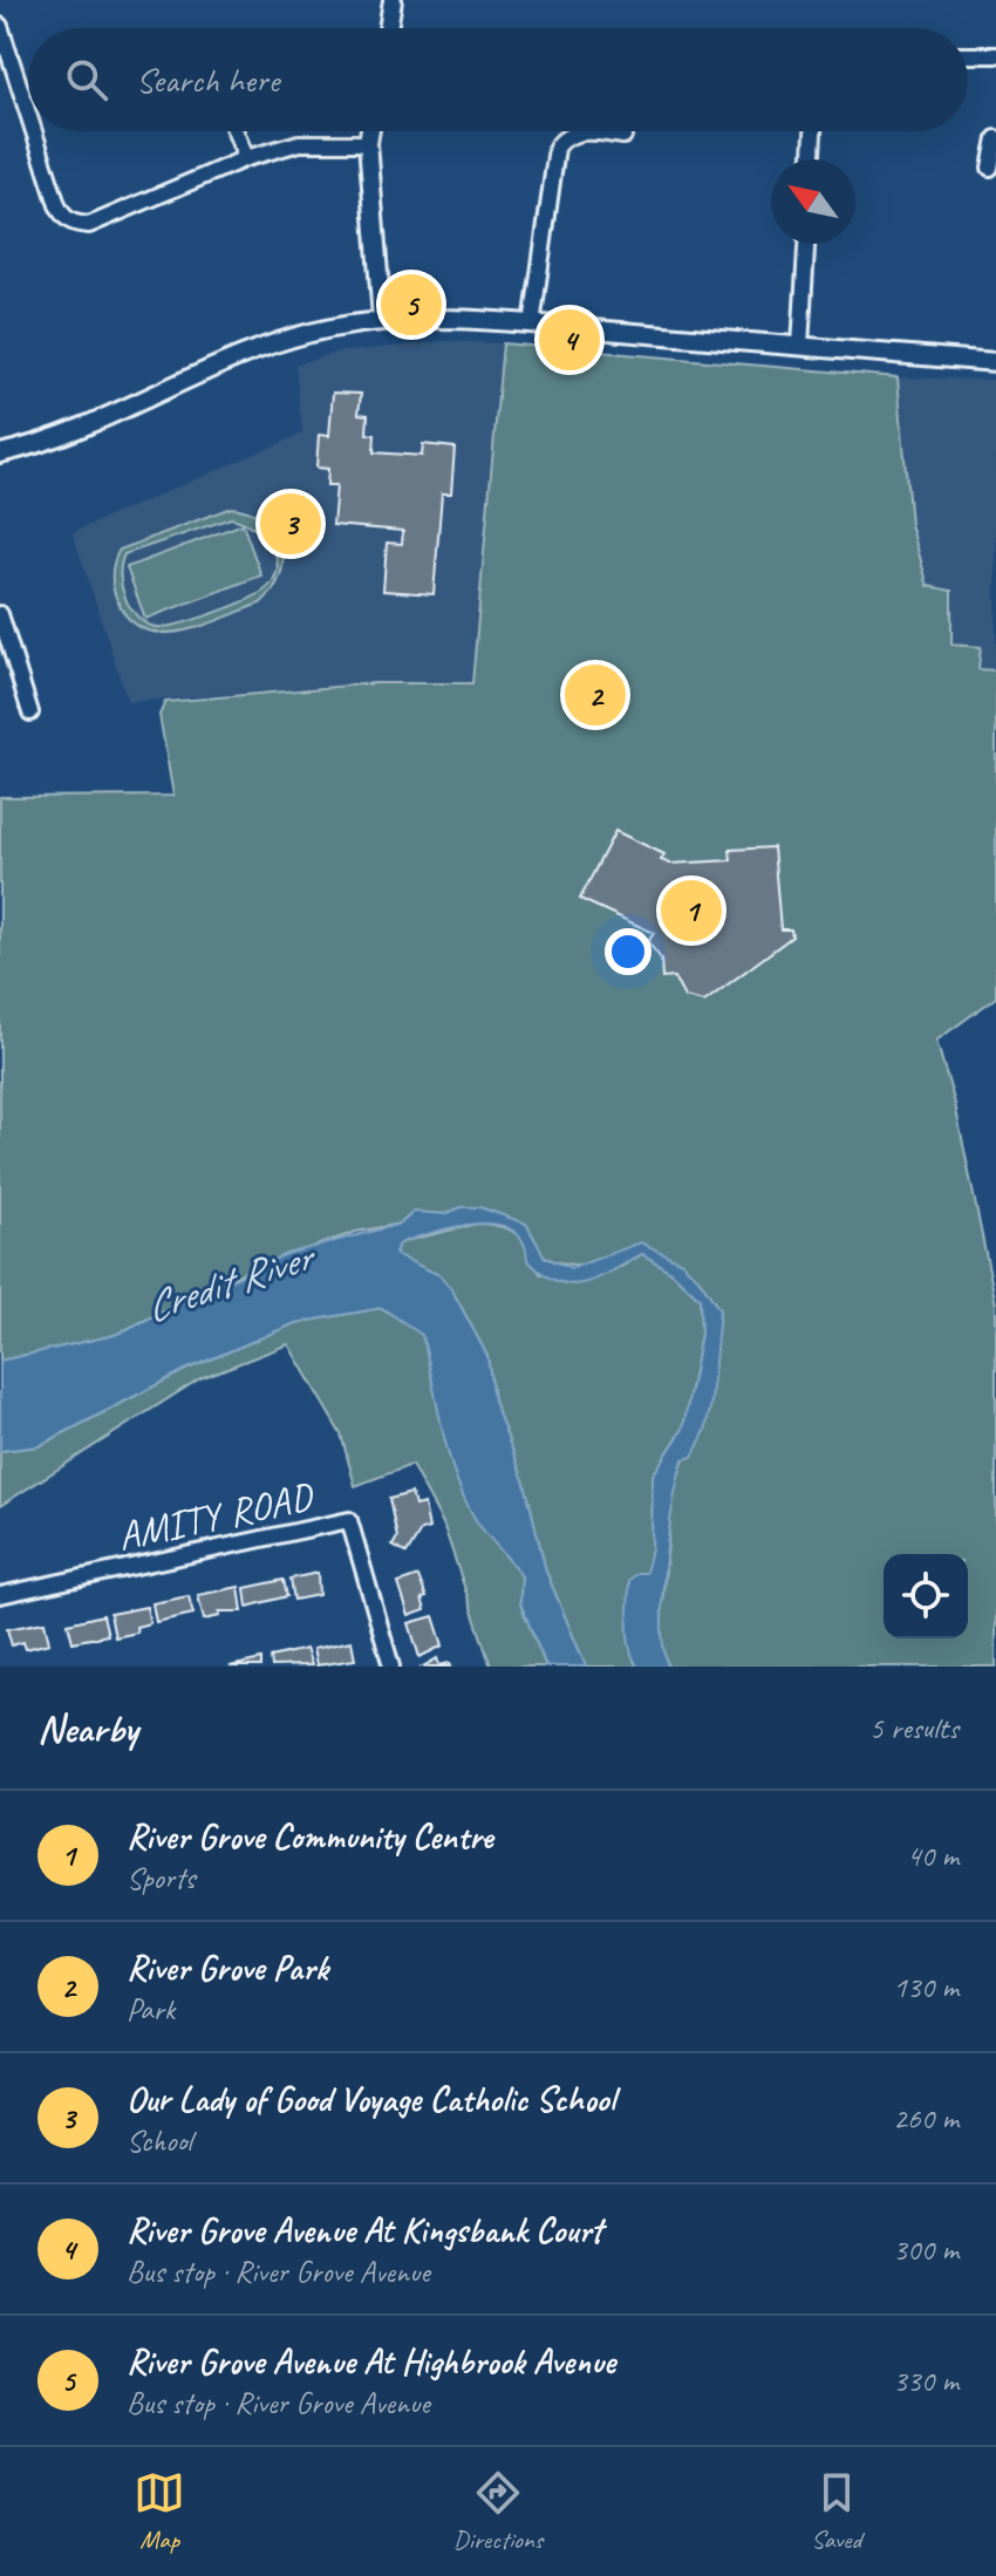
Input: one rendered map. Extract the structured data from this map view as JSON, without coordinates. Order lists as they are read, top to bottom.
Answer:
{
  "streets": {
    "street": ["AMITY ROAD"]
  },
  "water": ["Credit River"],
  "north": "top left",
  "page": {
    "search": "Search here",
    "pins": [
      "5",
      "4",
      "3",
      "2",
      "1"
    ],
    "heading": ["Nearby", "5 results"],
    "list": [
      {
        "mark": "1",
        "name": "River Grove Community Centre",
        "note": "Sports",
        "value": "40 m"
      },
      {
        "mark": "2",
        "name": "River Grove Park",
        "note": "Park",
        "value": "130 m"
      },
      {
        "mark": "3",
        "name": "Our Lady of Good Voyage Catholic School",
        "note": "School",
        "value": "260 m"
      },
      {
        "mark": "4",
        "name": "River Grove Avenue At Kingsbank Court",
        "note": "Bus stop · River Grove Avenue",
        "value": "300 m"
      },
      {
        "mark": "5",
        "name": "River Grove Avenue At Highbrook Avenue",
        "note": "Bus stop · River Grove Avenue",
        "value": "330 m"
      }
    ],
    "nav": ["Map", "Directions", "Saved"]
  }
}
